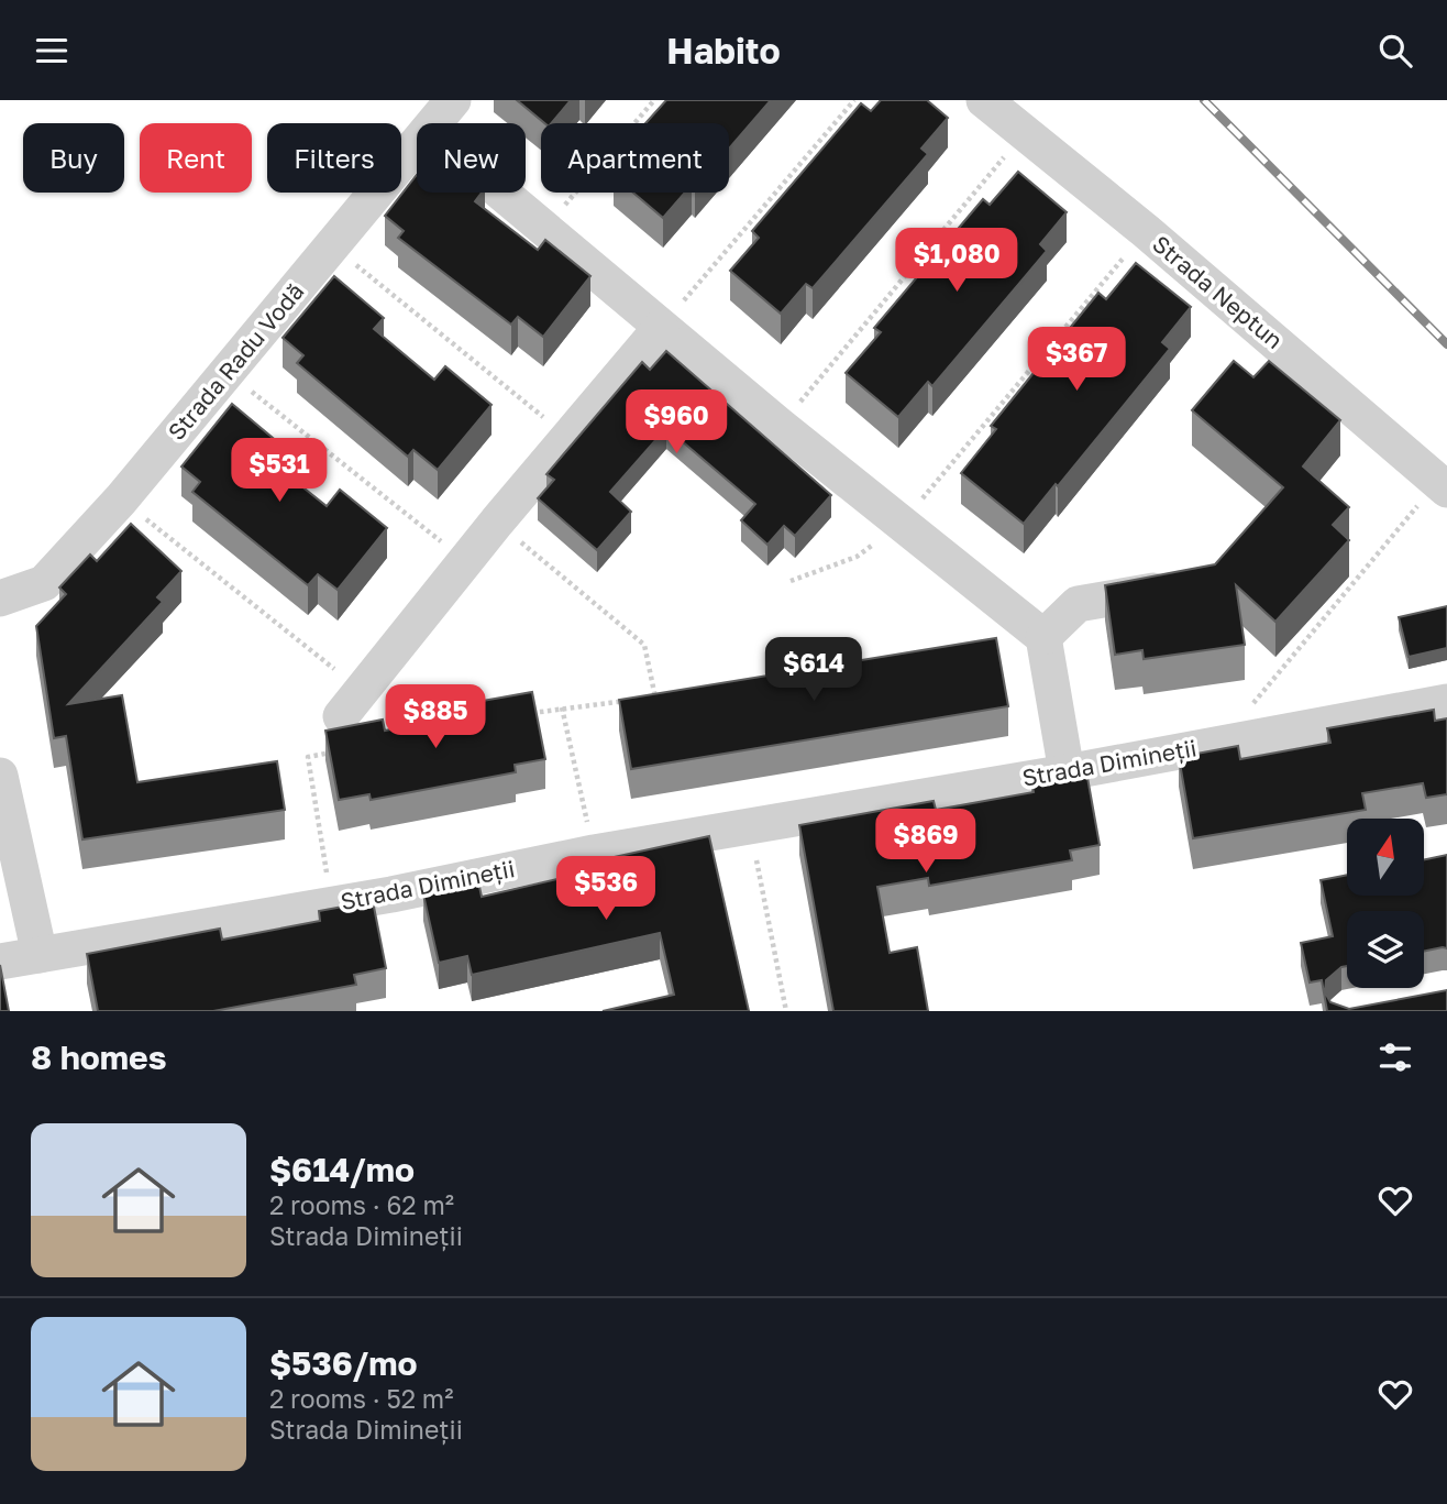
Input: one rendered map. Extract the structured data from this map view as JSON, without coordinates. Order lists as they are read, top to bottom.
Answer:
{
  "streets": {
    "street": ["Strada Neptun", "Strada Radu Vodă", "Strada Dimineții"]
  },
  "north": "top",
  "page": {
    "header": "Habito",
    "chip": [
      "Buy",
      "Rent",
      "Filters",
      "New",
      "Apartment"
    ],
    "price": [
      "$1,080",
      "$367",
      "$960",
      "$531",
      "$614",
      "$885",
      "$869",
      "$536"
    ],
    "heading": "8 homes",
    "list": [
      {
        "name": "$614/mo",
        "note": "2 rooms · 62 m² · Strada Dimineții"
      },
      {
        "name": "$536/mo",
        "note": "2 rooms · 52 m² · Strada Dimineții"
      }
    ]
  }
}
